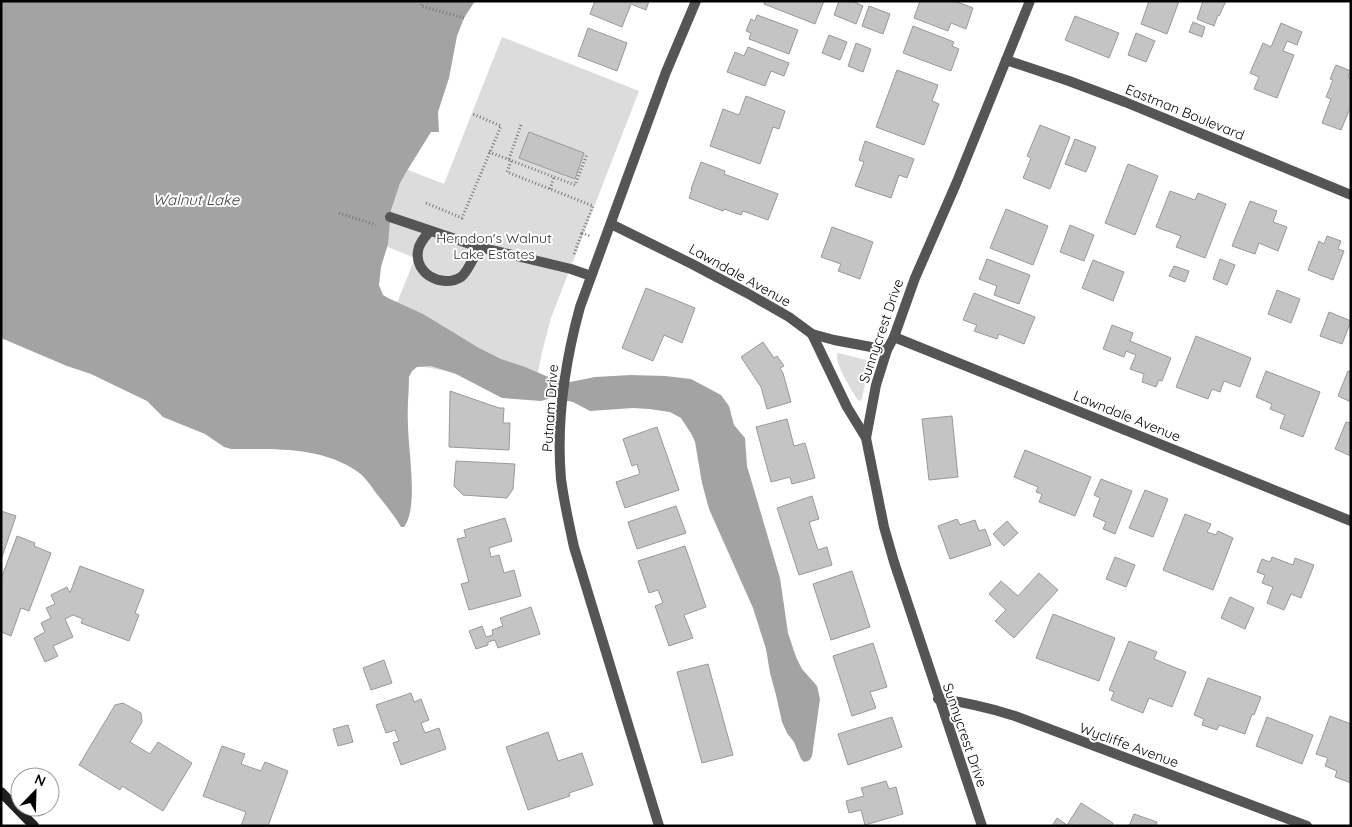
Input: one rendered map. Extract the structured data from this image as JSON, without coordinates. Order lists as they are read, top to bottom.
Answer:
{
  "streets": {
    "street": [
      "Eastman Boulevard",
      "Lawndale Avenue",
      "Sunnycrest Drive",
      "Putnam Drive",
      "Wycliffe Avenue"
    ]
  },
  "crossings": [
    ["Eastman Boulevard", "Sunnycrest Drive"],
    ["Lawndale Avenue", "Sunnycrest Drive"],
    ["Lawndale Avenue", "Putnam Drive"],
    ["Sunnycrest Drive", "Wycliffe Avenue"]
  ],
  "water": ["Walnut Lake"],
  "parks": ["Herndon's Walnut Lake Estates"],
  "north": "top right"
}
